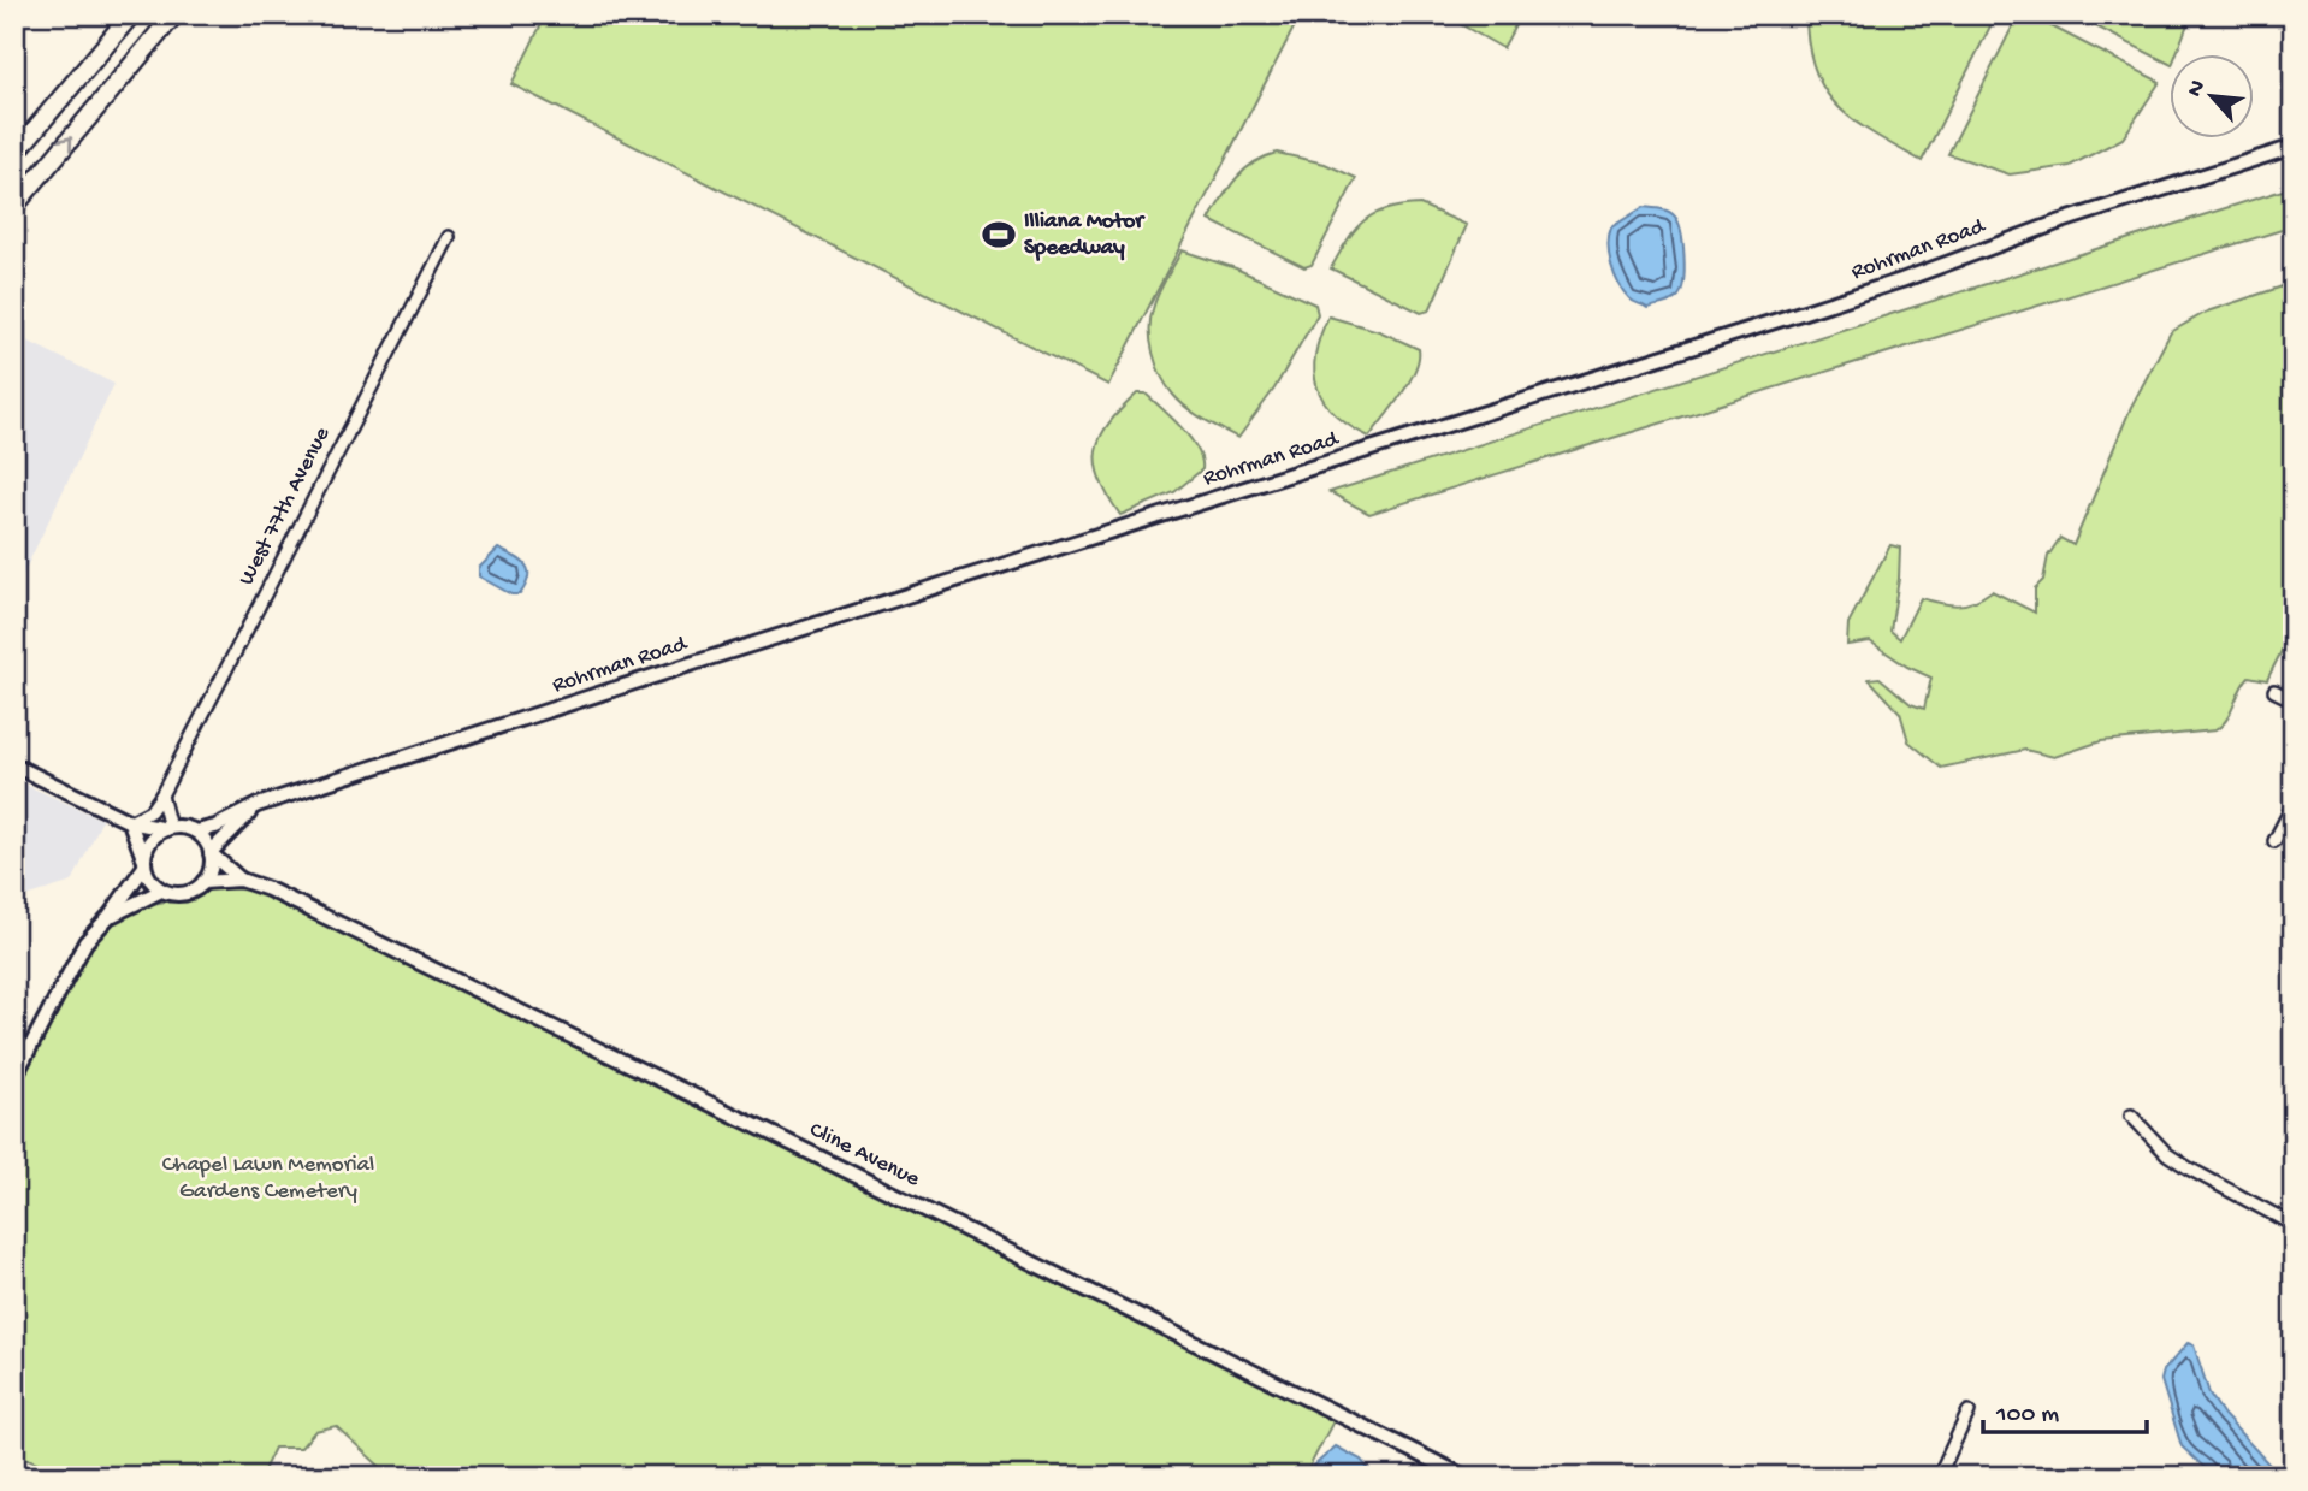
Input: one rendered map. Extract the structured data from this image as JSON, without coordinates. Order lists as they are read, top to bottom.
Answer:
{
  "streets": {
    "street": ["Rohrman Road", "West 77th Avenue", "Cline Avenue"]
  },
  "crossings": [
    ["Rohrman Road", "Cline Avenue"]
  ],
  "parks": ["Chapel Lawn Memorial Gardens Cemetery"],
  "places": {
    "sports": ["Illiana Motor Speedway"]
  },
  "scale_bar": "100 m",
  "north": "top left"
}
